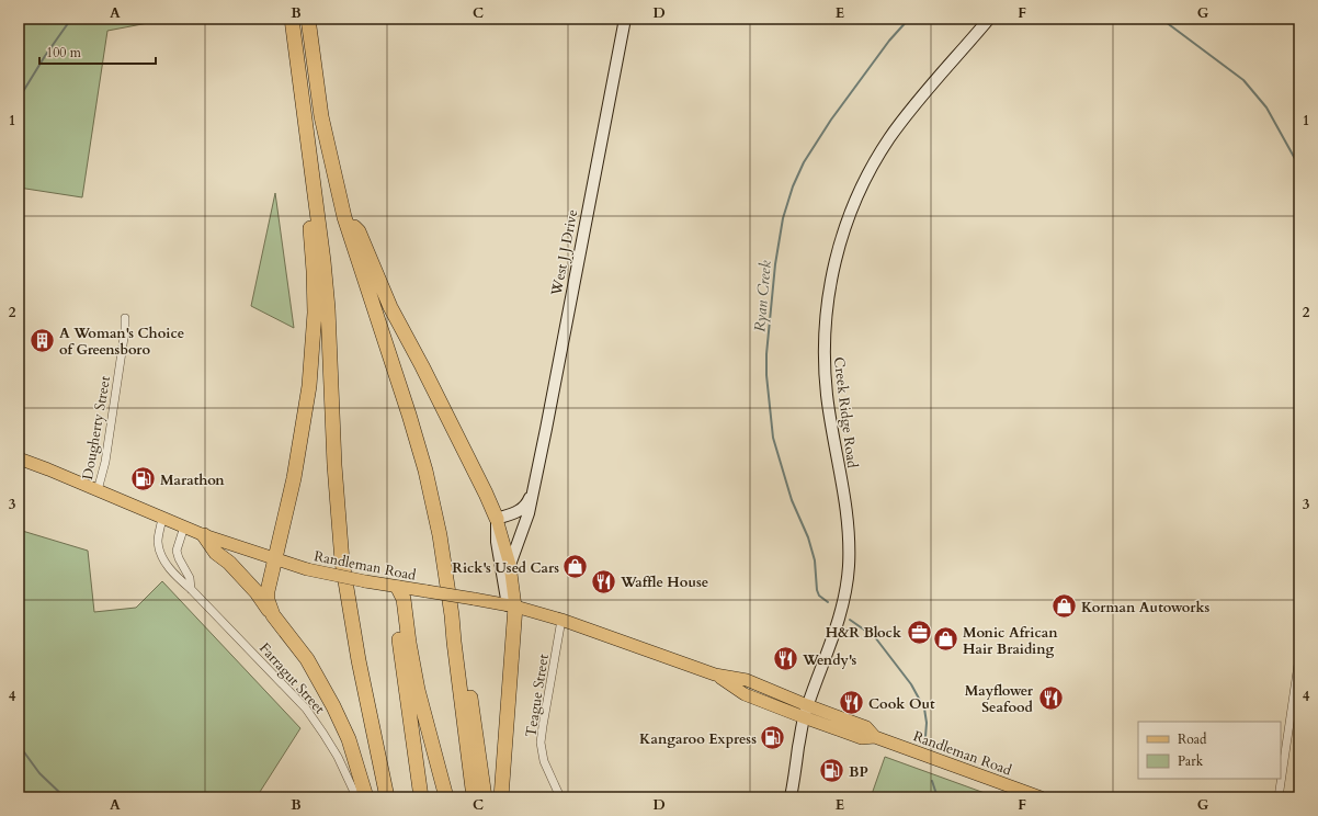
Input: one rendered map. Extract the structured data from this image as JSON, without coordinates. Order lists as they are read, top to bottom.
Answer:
{
  "streets": {
    "main road": ["West J J Drive", "Creek Ridge Road", "Randleman Road"],
    "street": ["Dougherty Street", "Farragut Street", "Teague Street"]
  },
  "crossings": [
    ["West J J Drive", "Randleman Road"],
    ["Creek Ridge Road", "Randleman Road"],
    ["Dougherty Street", "Randleman Road"],
    ["Randleman Road", "Farragut Street"],
    ["Randleman Road", "Teague Street"]
  ],
  "water": ["Ryan Creek"],
  "places": {
    "building": ["A Woman's Choice of Greensboro"],
    "fuel station": ["Marathon", "Kangaroo Express", "BP"],
    "shop": ["Rick's Used Cars", "Korman Autoworks", "Monic African Hair Braiding"],
    "restaurant": [
      "Waffle House",
      "Wendy's",
      "Mayflower Seafood",
      "Cook Out"
    ],
    "office": ["H&R Block"]
  },
  "legend": ["Road", "Park"],
  "scale_bar": "100 m",
  "grid": {
    "columns": [
      "A",
      "B",
      "C",
      "D",
      "E",
      "F",
      "G"
    ],
    "rows": [
      "1",
      "2",
      "3",
      "4"
    ]
  }
}
